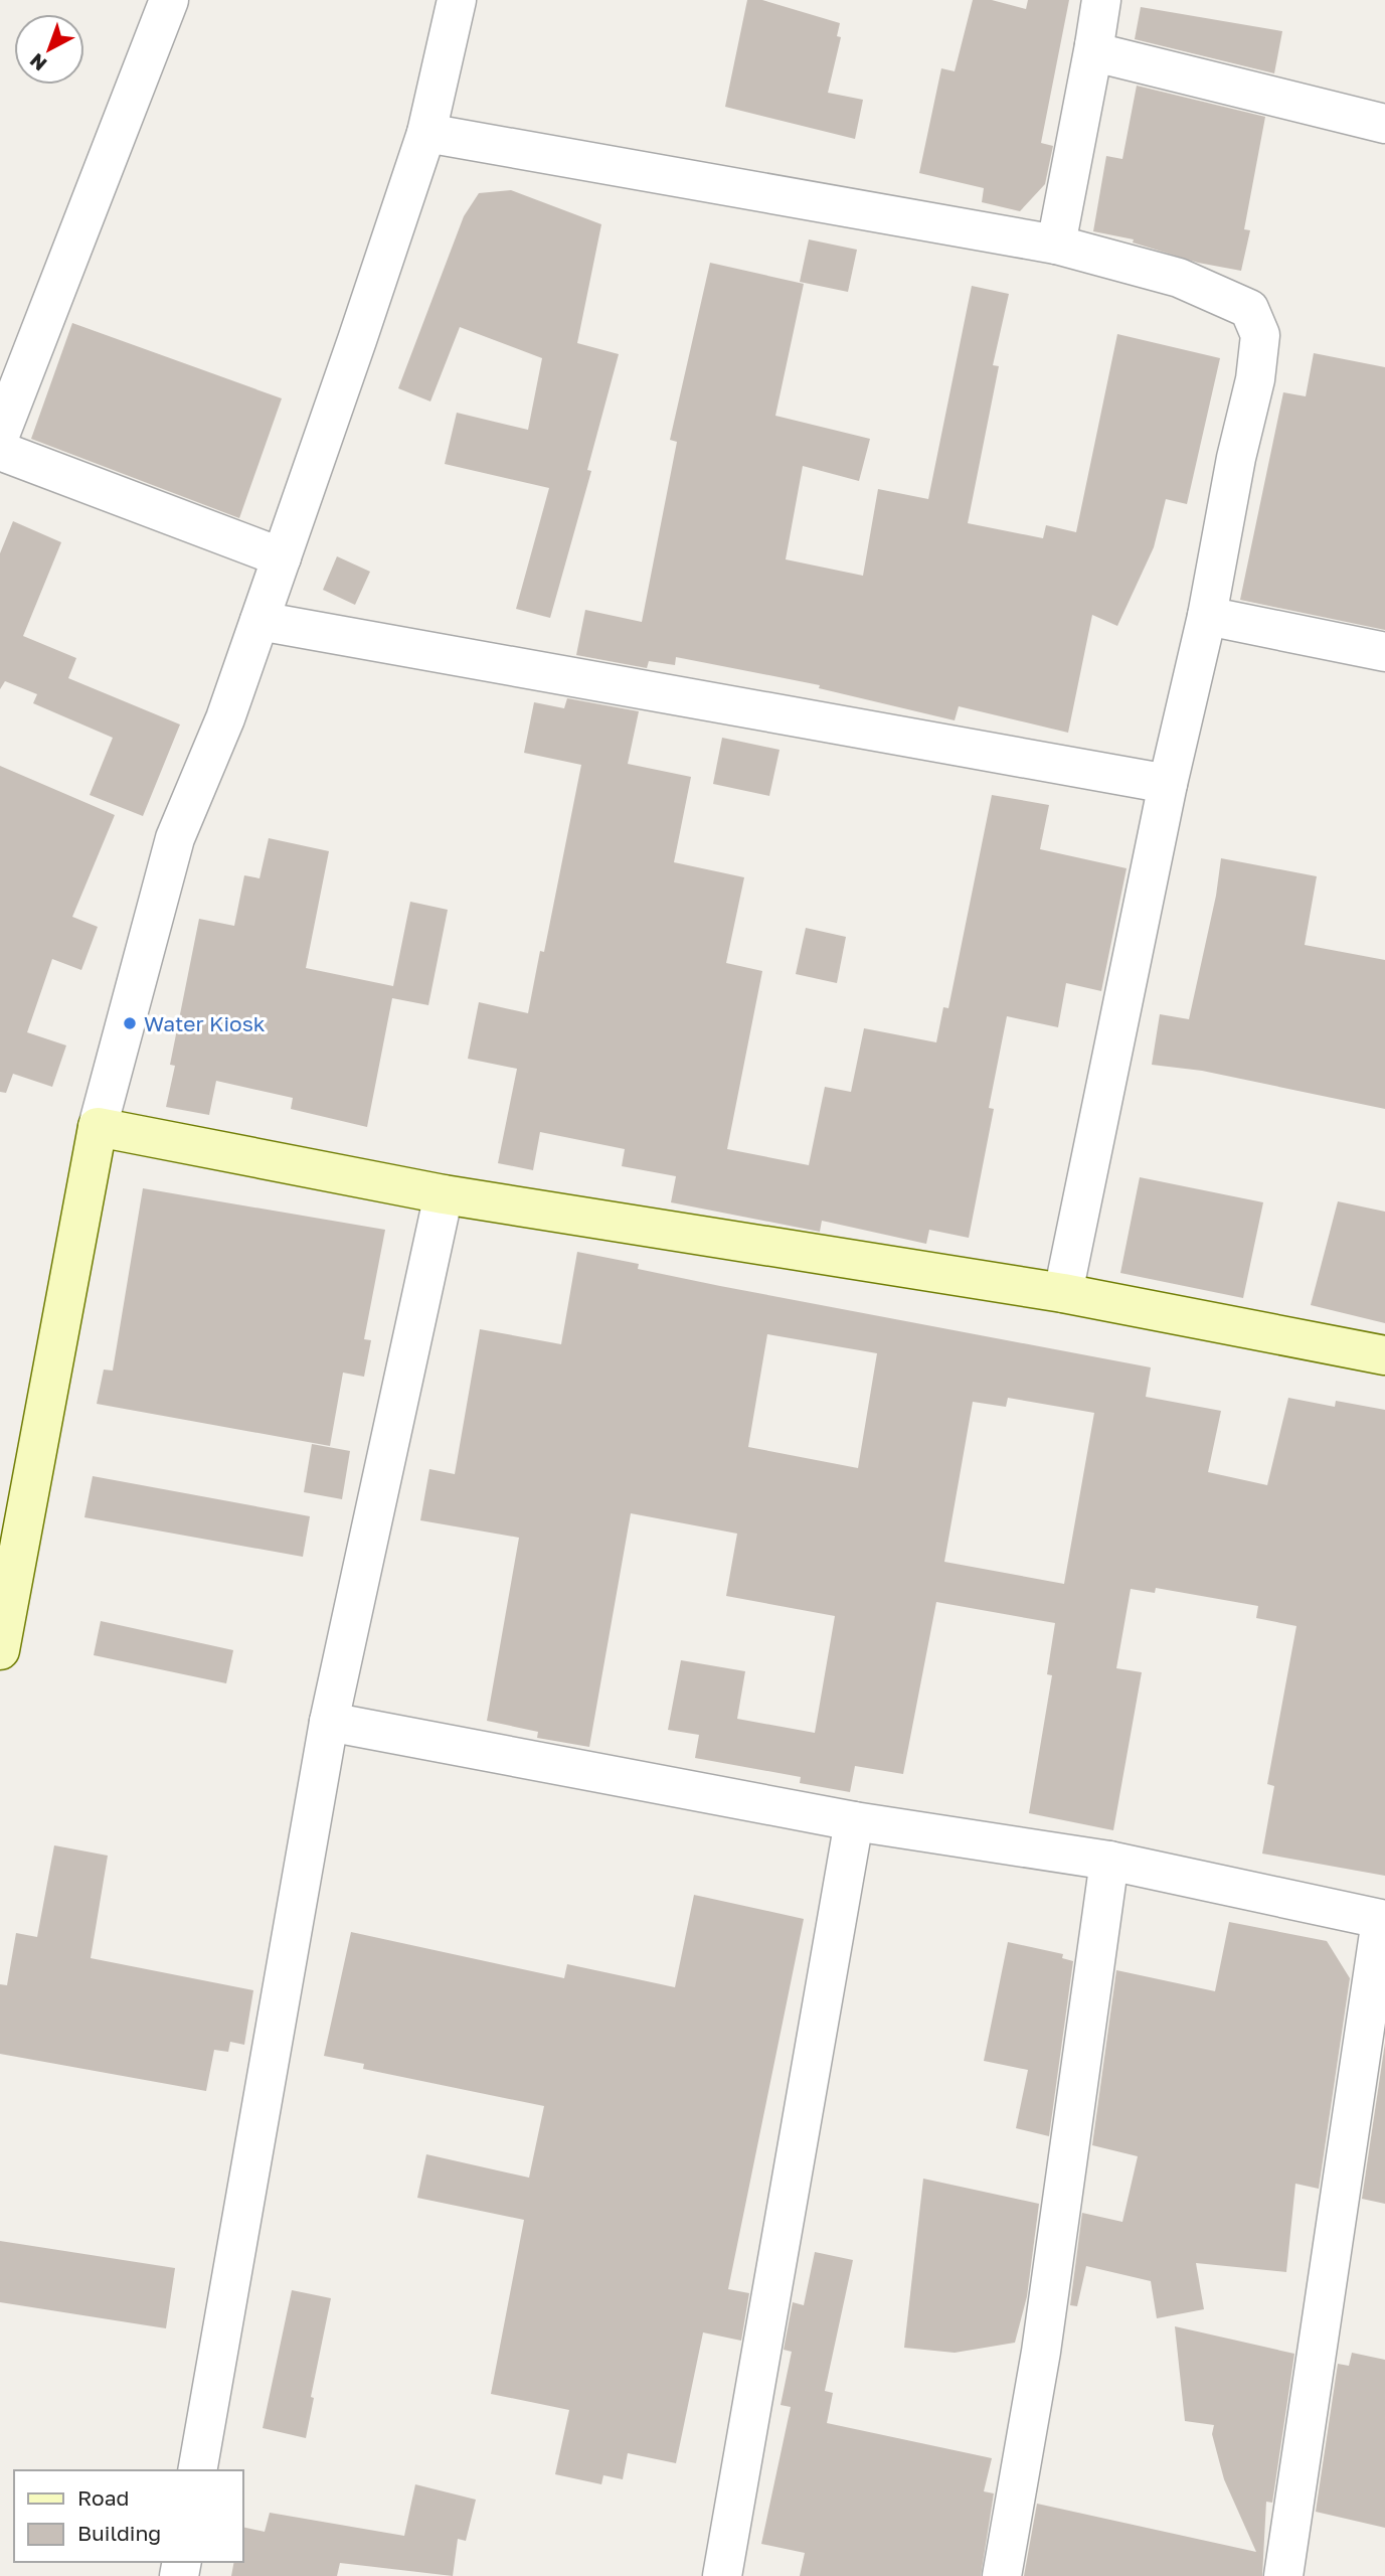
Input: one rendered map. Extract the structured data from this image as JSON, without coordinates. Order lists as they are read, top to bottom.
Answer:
{
  "places": ["Water Kiosk"],
  "legend": ["Road", "Building"],
  "north": "bottom left"
}
